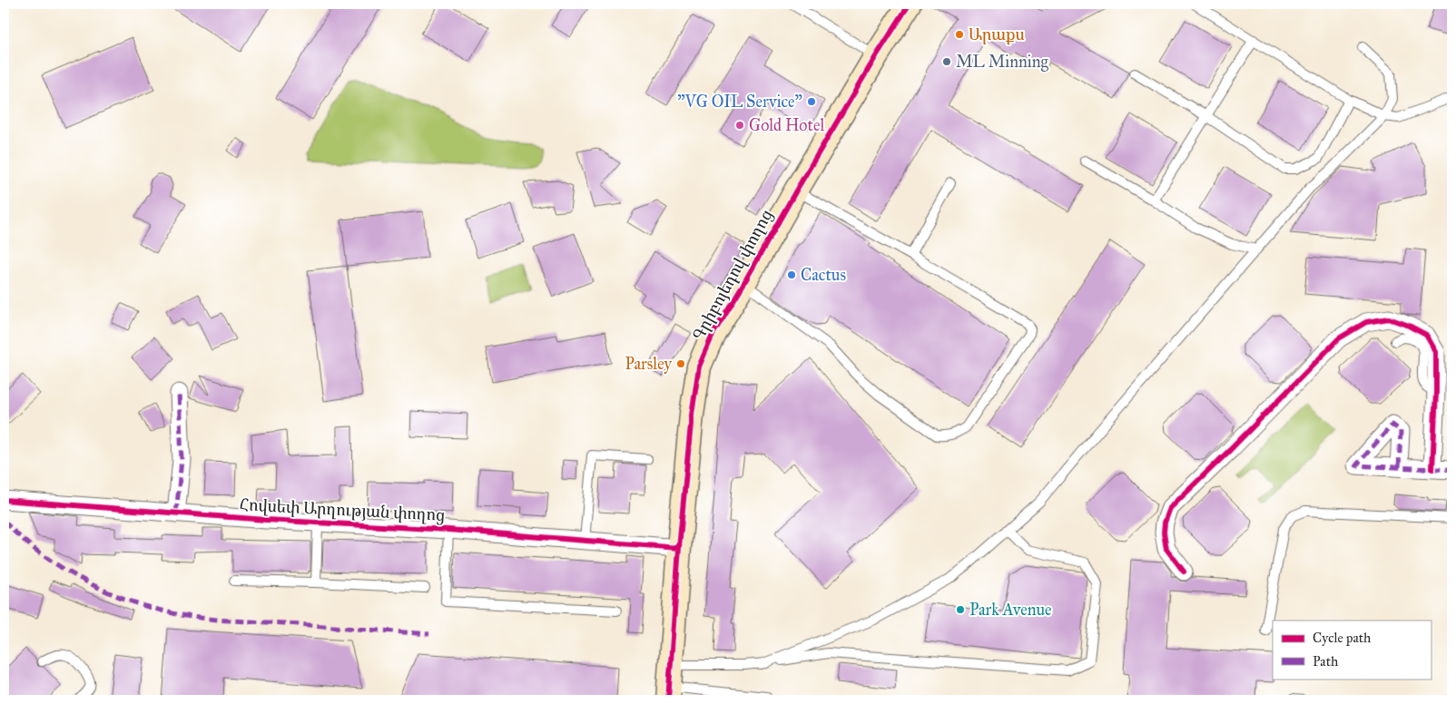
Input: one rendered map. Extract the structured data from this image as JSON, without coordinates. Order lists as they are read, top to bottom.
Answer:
{
  "streets": {
    "street": ["Գրիբոյեդով փողոց", "Հովսեփ Արղության փողոց"]
  },
  "crossings": [
    ["Գրիբոյեդով փողոց", "Հովսեփ Արղության փողոց"]
  ],
  "places": [
    "Արաքս",
    "ML Minning",
    "\"VG OIL Service\"",
    "Gold Hotel",
    "Cactus",
    "Parsley",
    "Park Avenue"
  ],
  "legend": ["Cycle path", "Path"]
}
